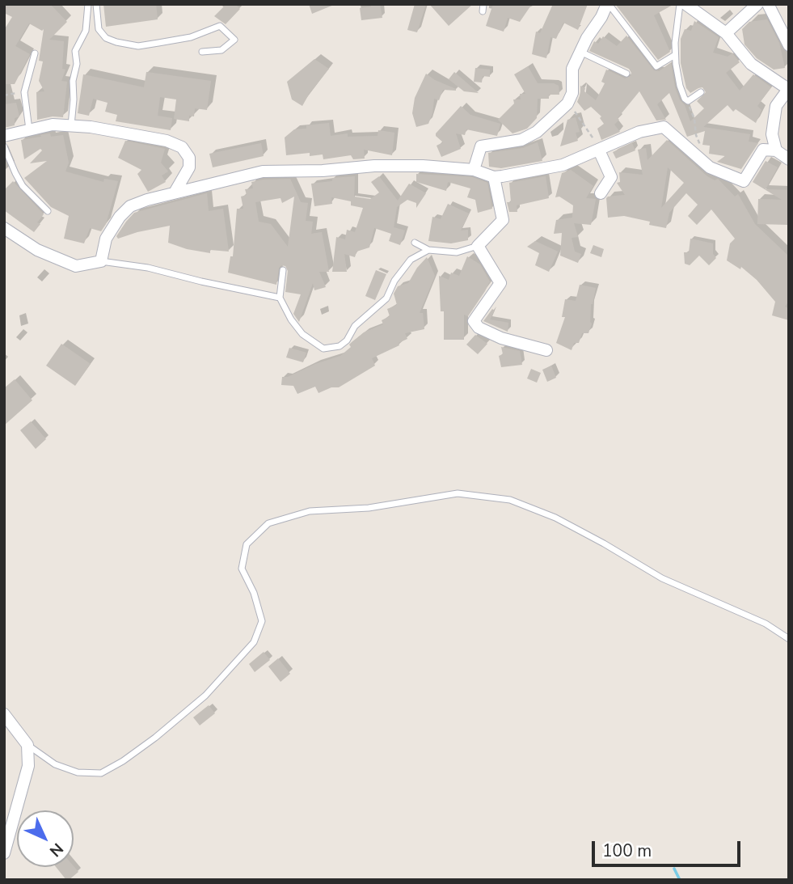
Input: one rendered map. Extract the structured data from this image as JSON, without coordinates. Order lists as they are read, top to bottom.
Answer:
{
  "scale_bar": "100 m",
  "north": "bottom right"
}
